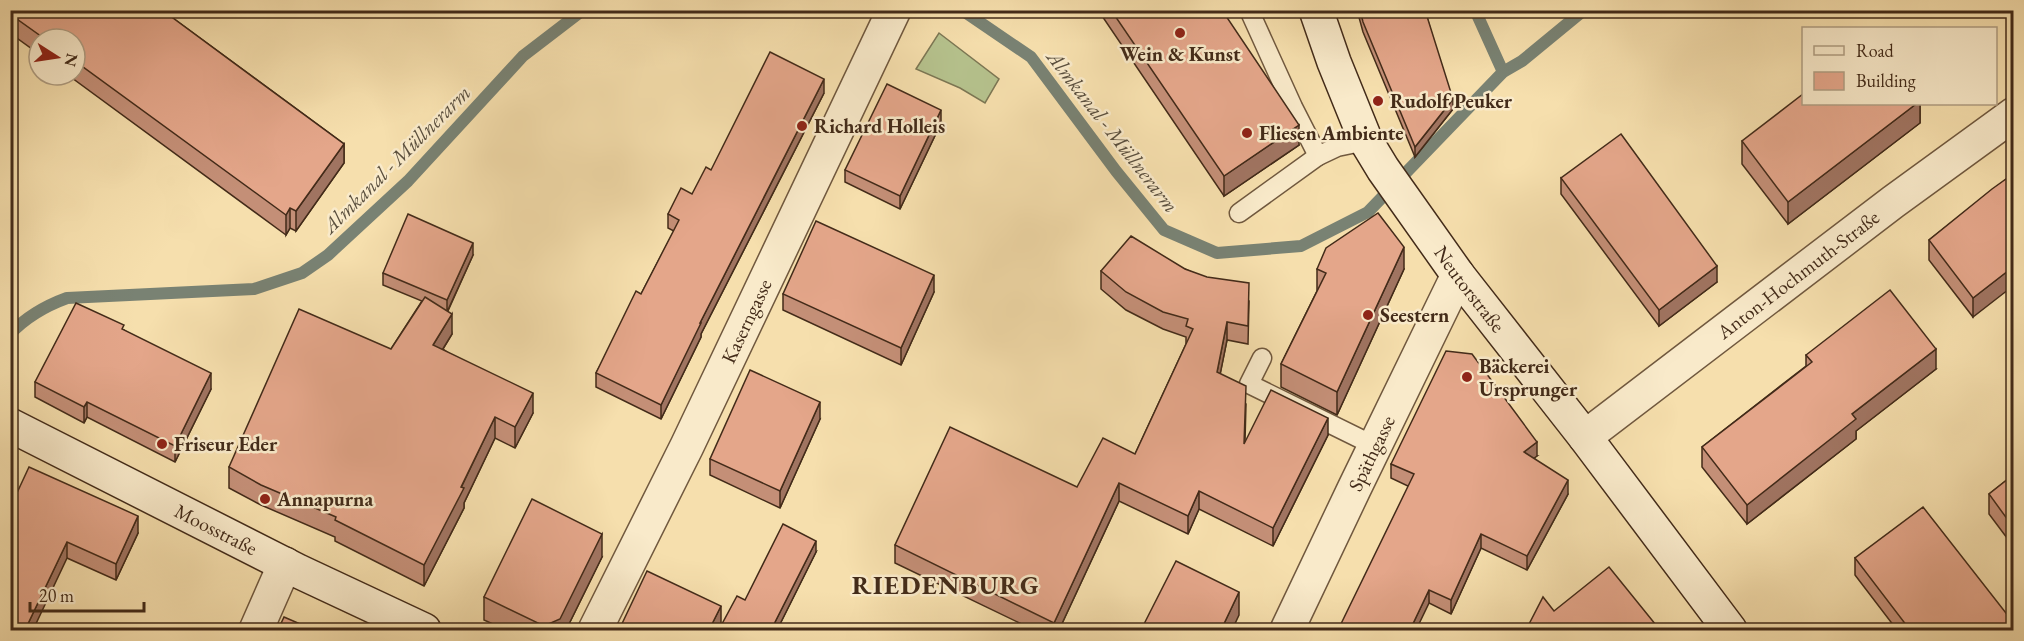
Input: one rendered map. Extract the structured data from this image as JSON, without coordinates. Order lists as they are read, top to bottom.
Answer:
{
  "streets": {
    "street": [
      "Anton-Hochmuth-Straße",
      "Neutorstraße",
      "Kaserngasse",
      "Späthgasse",
      "Moosstraße"
    ]
  },
  "crossings": [
    ["Anton-Hochmuth-Straße", "Neutorstraße"],
    ["Neutorstraße", "Späthgasse"]
  ],
  "districts": ["RIEDENBURG"],
  "water": ["Almkanal - Müllnerarm"],
  "places": [
    "Wein & Kunst",
    "Rudolf Peuker",
    "Richard Holleis",
    "Fliesen Ambiente",
    "Seestern",
    "Bäckerei Ursprunger",
    "Friseur Eder",
    "Annapurna"
  ],
  "legend": ["Road", "Building"],
  "scale_bar": "20 m",
  "north": "right"
}
